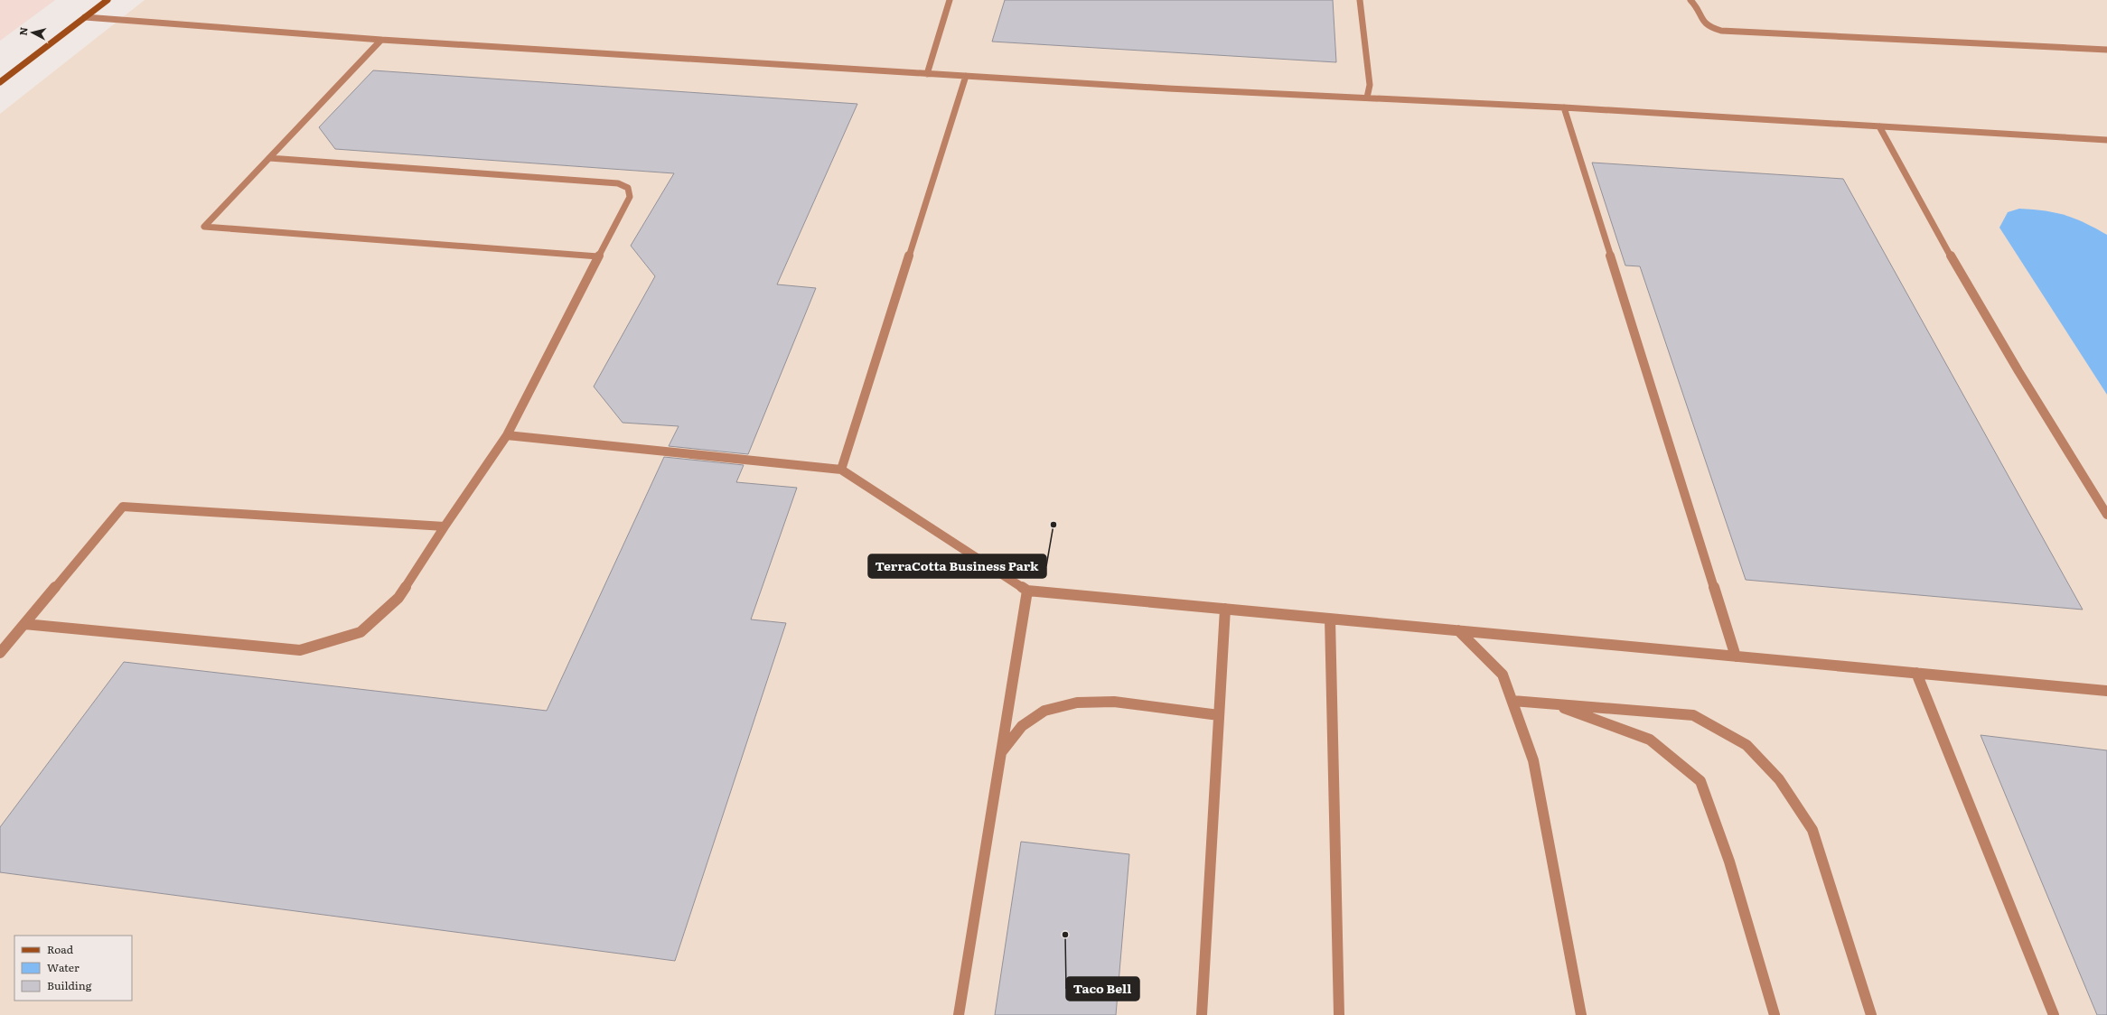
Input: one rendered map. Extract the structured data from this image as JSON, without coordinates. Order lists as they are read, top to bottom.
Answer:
{
  "places": ["TerraCotta Business Park", "Taco Bell"],
  "legend": ["Road", "Water", "Building"],
  "north": "left"
}
